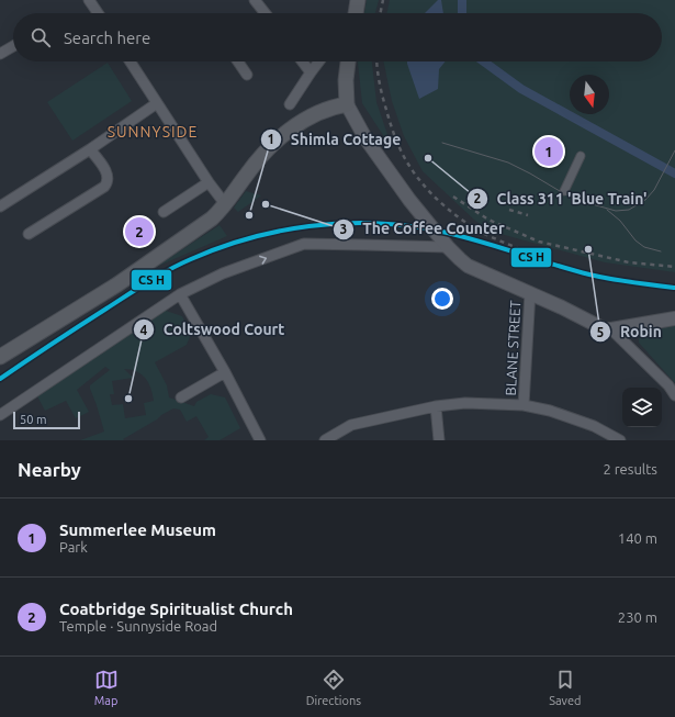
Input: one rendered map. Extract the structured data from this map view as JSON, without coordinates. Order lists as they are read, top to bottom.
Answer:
{
  "streets": {
    "street": ["BLANE STREET"]
  },
  "districts": ["SUNNYSIDE"],
  "places": [
    "Class 311 'Blue Train'",
    "The Coffee Counter",
    "Shimla Cottage",
    "Robin",
    "Coltswood Court"
  ],
  "scale_bar": "50 m",
  "north": "bottom",
  "page": {
    "search": "Search here",
    "pins": ["1", "2"],
    "scale": "50 m",
    "heading": ["Nearby", "2 results"],
    "list": [
      {
        "mark": "1",
        "name": "Summerlee Museum",
        "note": "Park",
        "value": "140 m"
      },
      {
        "mark": "2",
        "name": "Coatbridge Spiritualist Church",
        "note": "Temple · Sunnyside Road",
        "value": "230 m"
      }
    ],
    "nav": ["Map", "Directions", "Saved"]
  }
}
